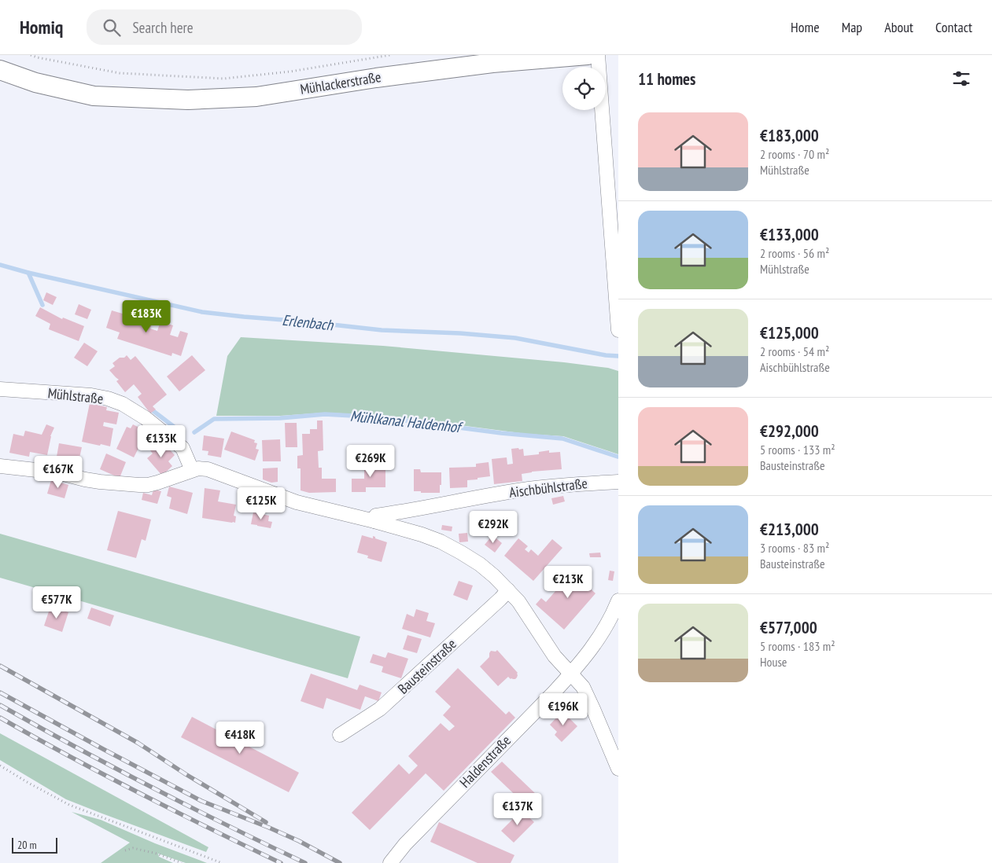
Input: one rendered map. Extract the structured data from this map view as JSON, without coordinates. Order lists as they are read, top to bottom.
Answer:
{
  "streets": {
    "main road": ["Mühlackerstraße"],
    "street": [
      "Mühlstraße",
      "Aischbühlstraße",
      "Bausteinstraße",
      "Haldenstraße"
    ]
  },
  "water": ["Erlenbach", "Mühlkanal Haldenhof"],
  "scale_bar": "20 m",
  "page": {
    "header": "Homiq",
    "search": "Search here",
    "nav": [
      "Home",
      "Map",
      "About",
      "Contact"
    ],
    "heading": "11 homes",
    "list": [
      {
        "name": "€183,000",
        "note": "2 rooms · 70 m² · Mühlstraße"
      },
      {
        "name": "€133,000",
        "note": "2 rooms · 56 m² · Mühlstraße"
      },
      {
        "name": "€125,000",
        "note": "2 rooms · 54 m² · Aischbühlstraße"
      },
      {
        "name": "€292,000",
        "note": "5 rooms · 133 m² · Bausteinstraße"
      },
      {
        "name": "€213,000",
        "note": "3 rooms · 83 m² · Bausteinstraße"
      },
      {
        "name": "€577,000",
        "note": "5 rooms · 183 m² · House"
      }
    ],
    "price": [
      "€183K",
      "€133K",
      "€269K",
      "€167K",
      "€125K",
      "€292K",
      "€213K",
      "€577K",
      "€196K",
      "€418K",
      "€137K"
    ],
    "scale": "20 m"
  }
}
